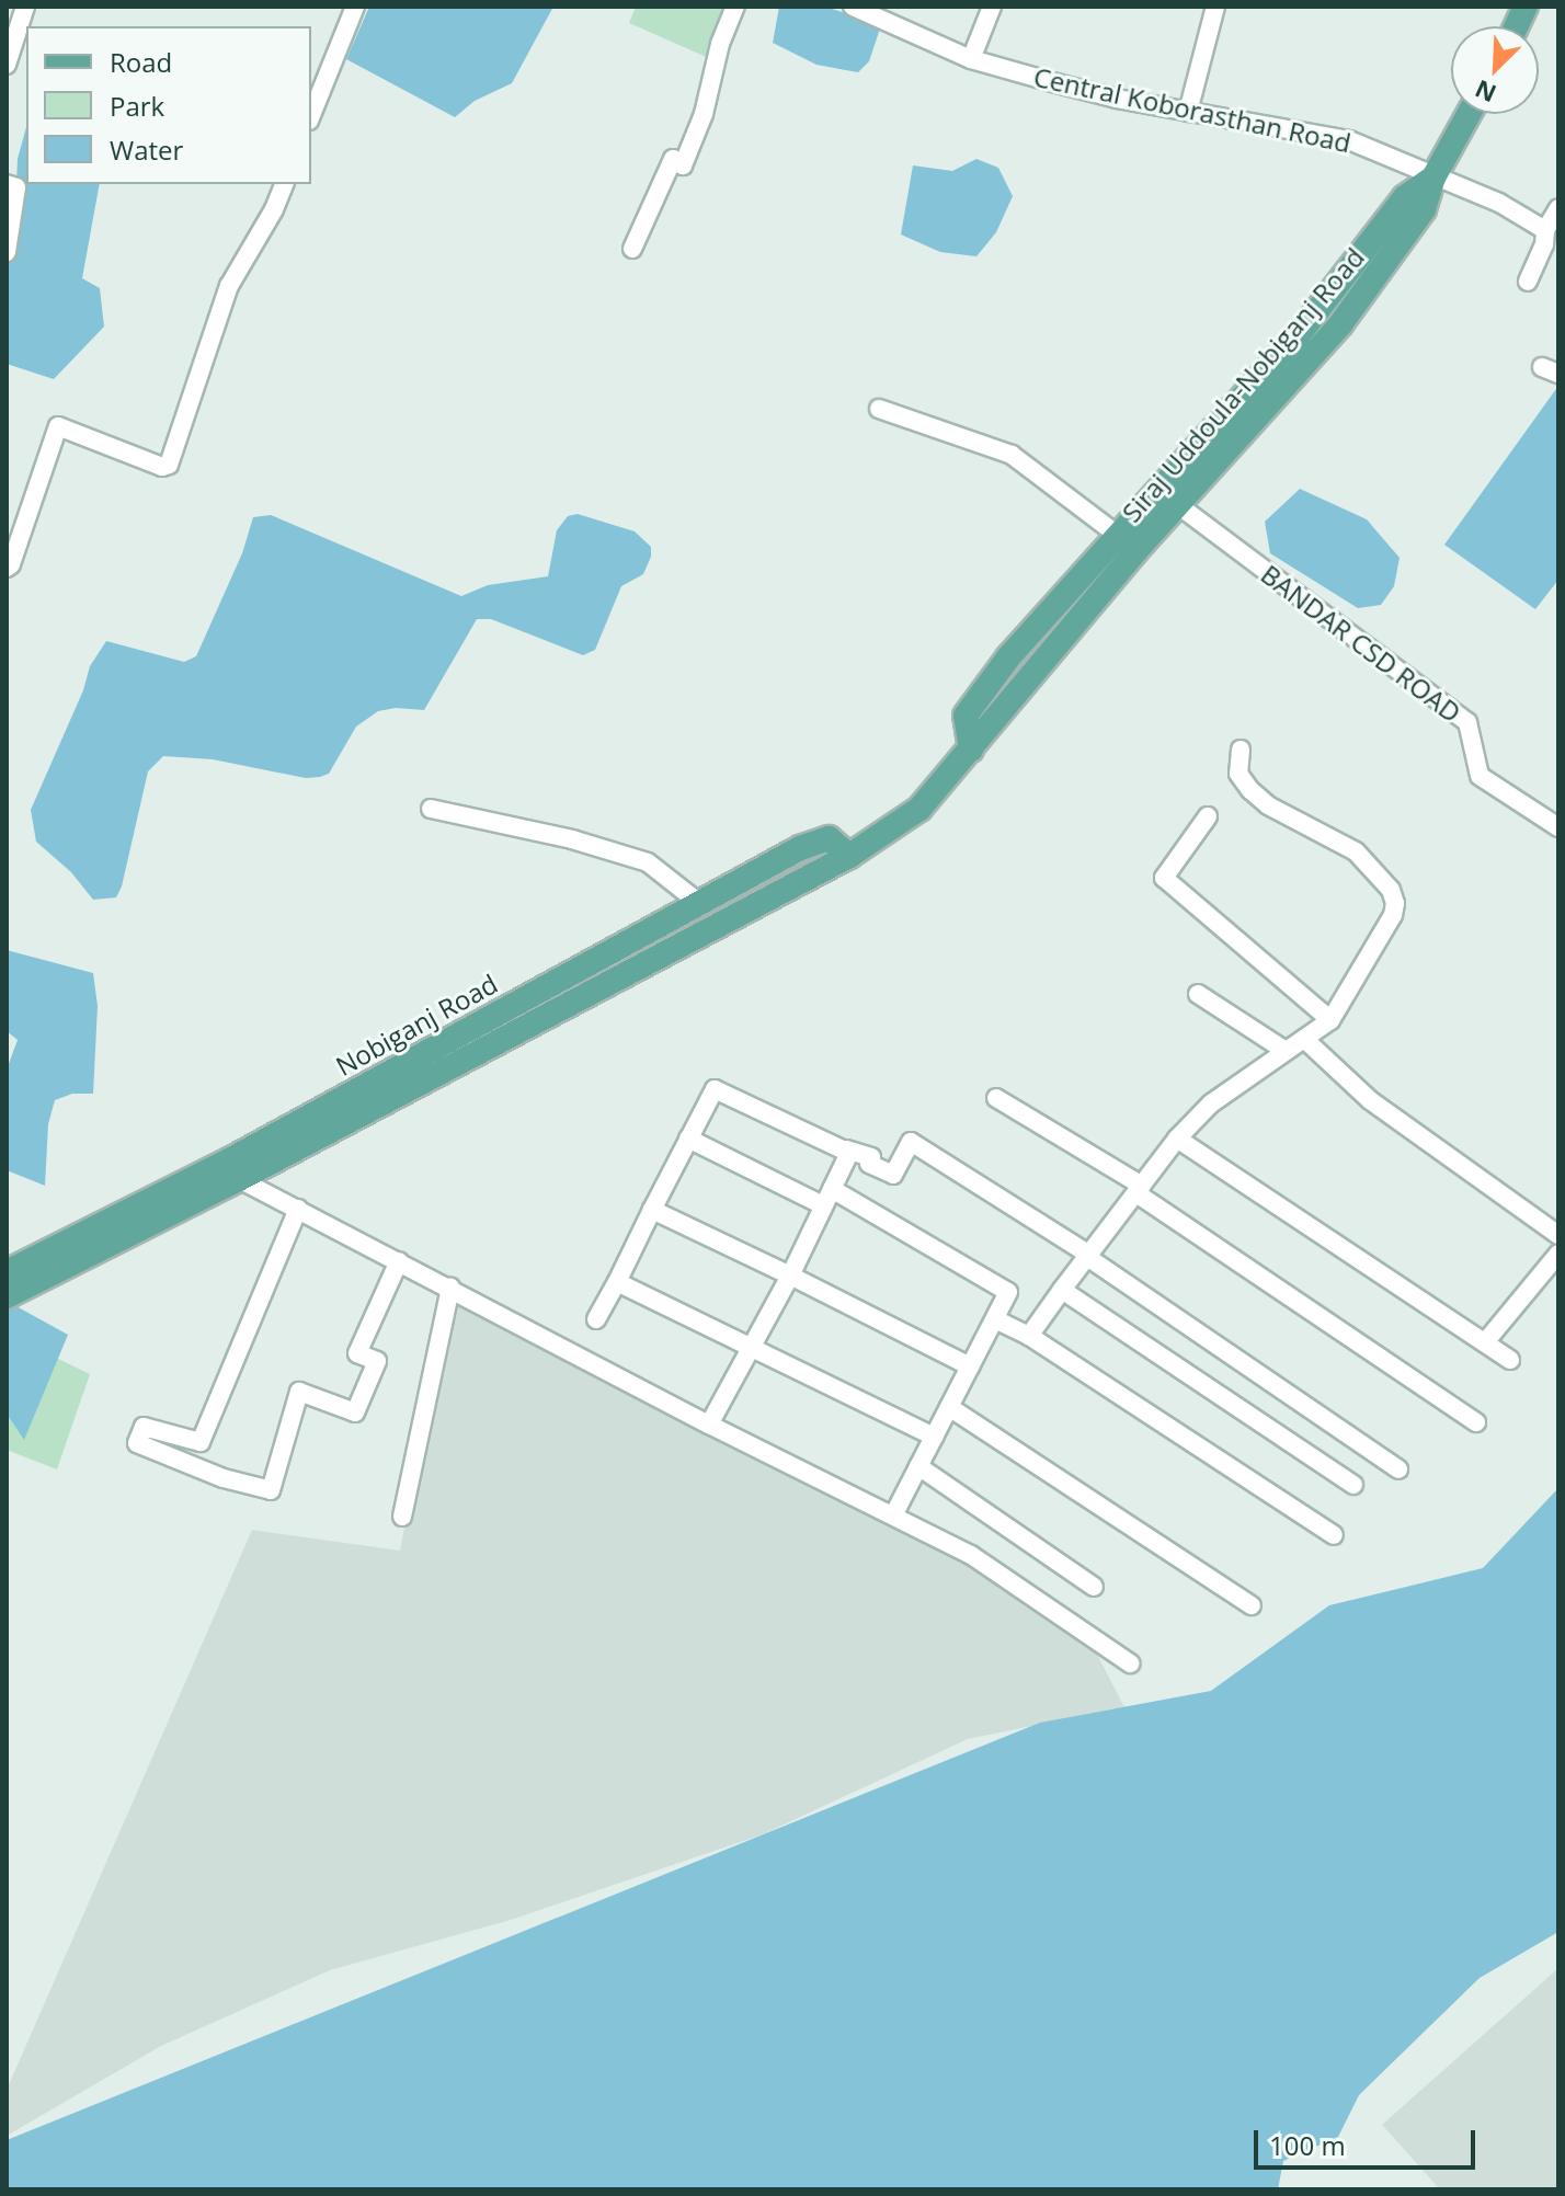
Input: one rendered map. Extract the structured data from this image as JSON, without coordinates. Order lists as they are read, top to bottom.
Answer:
{
  "streets": {
    "main road": ["Siraj Uddoula-Nobiganj Road", "Nobiganj Road"],
    "street": ["Central Koborasthan Road", "BANDAR CSD ROAD"]
  },
  "crossings": [
    ["Central Koborasthan Road", "Siraj Uddoula-Nobiganj Road"],
    ["Siraj Uddoula-Nobiganj Road", "BANDAR CSD ROAD"],
    ["Siraj Uddoula-Nobiganj Road", "Nobiganj Road"]
  ],
  "legend": ["Road", "Park", "Water"],
  "scale_bar": "100 m",
  "north": "bottom left"
}
